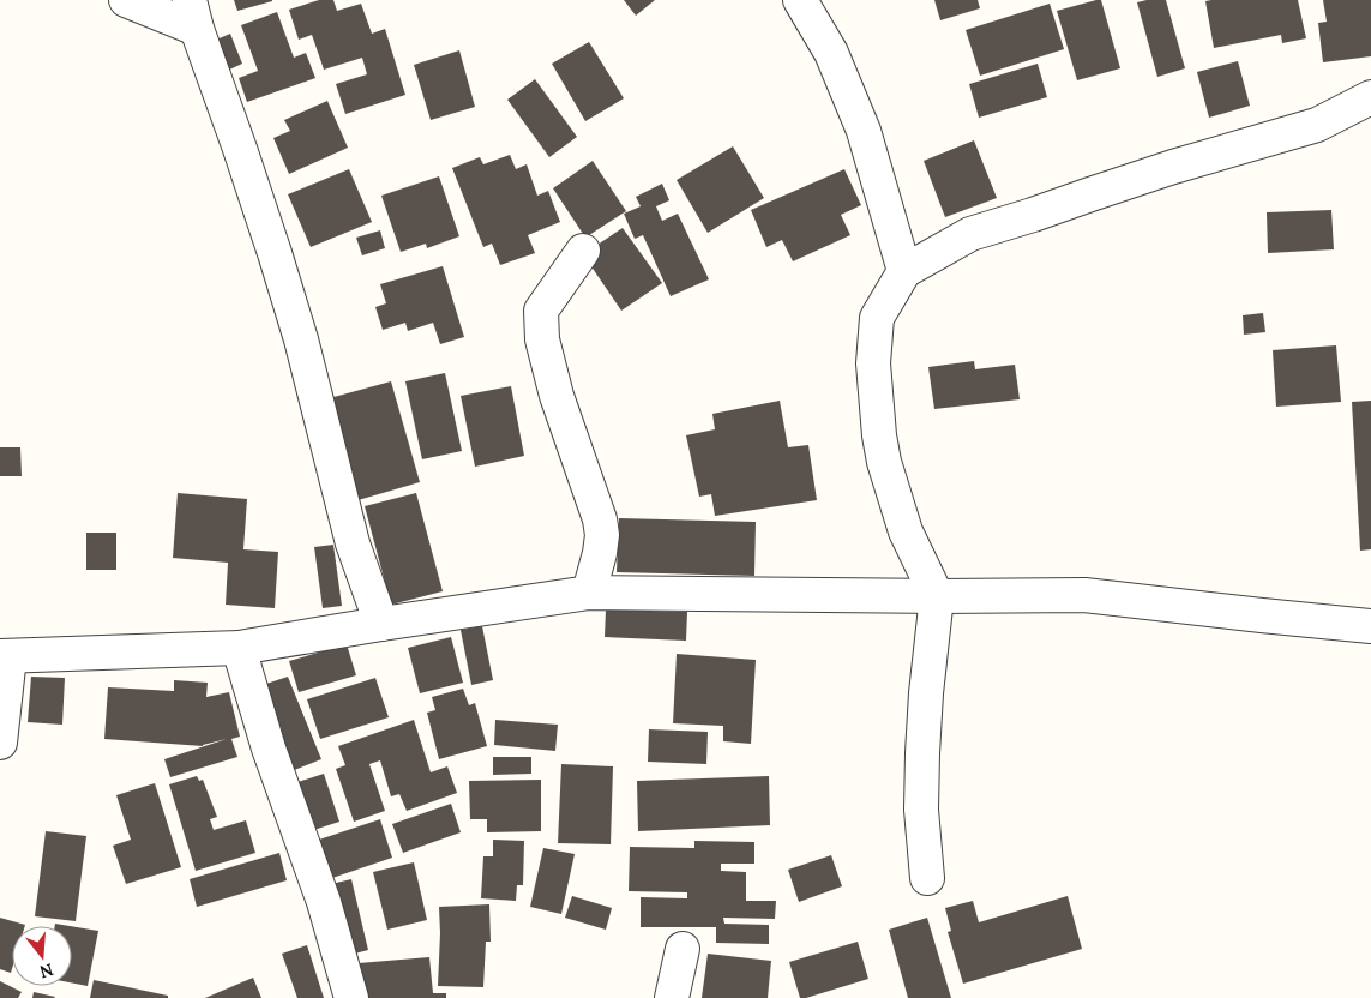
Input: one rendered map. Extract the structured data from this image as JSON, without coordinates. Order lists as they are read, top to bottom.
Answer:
{
  "north": "bottom"
}
